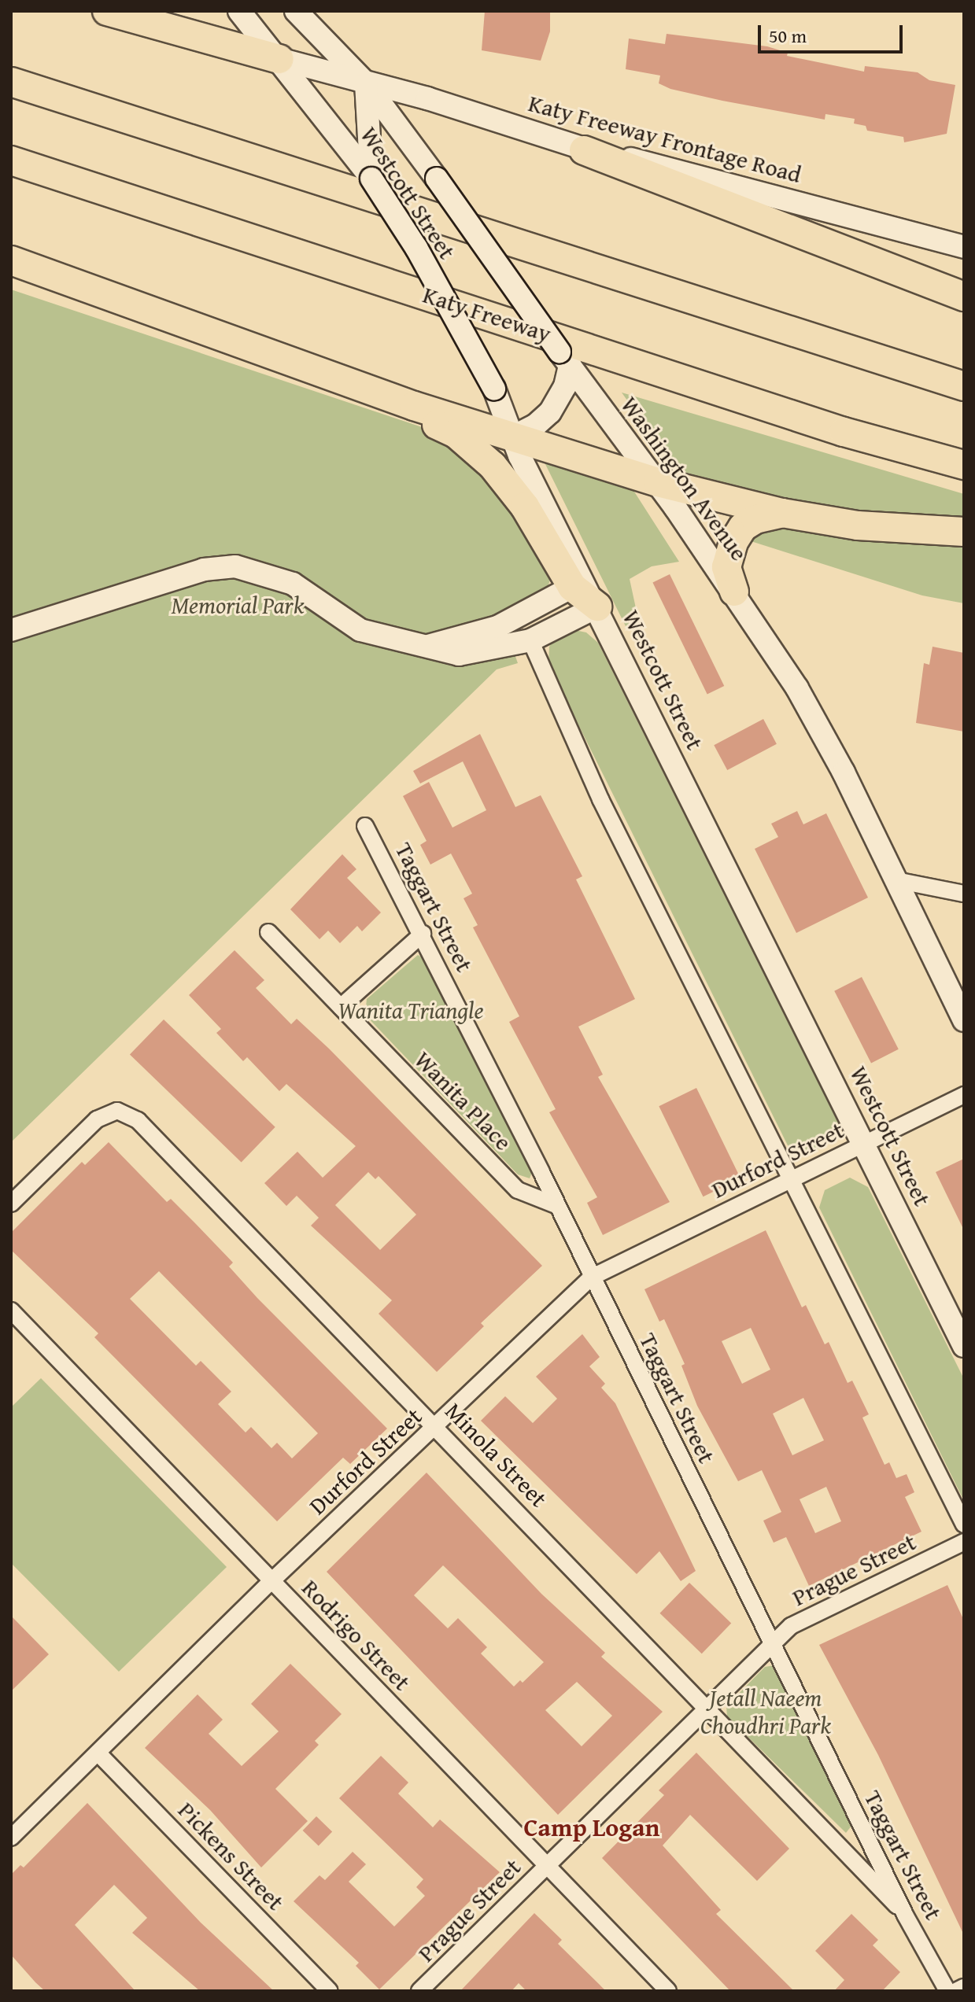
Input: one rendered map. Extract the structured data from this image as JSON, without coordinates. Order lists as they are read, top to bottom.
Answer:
{
  "streets": {
    "highway": ["Katy Freeway"],
    "main road": ["Katy Freeway Frontage Road", "Westcott Street", "Washington Avenue"],
    "street": [
      "Taggart Street",
      "Wanita Place",
      "Durford Street",
      "Minola Street",
      "Prague Street",
      "Rodrigo Street",
      "Pickens Street"
    ]
  },
  "crossings": [
    ["Katy Freeway Frontage Road", "Westcott Street"],
    ["Katy Freeway Frontage Road", "Washington Avenue"],
    ["Westcott Street", "Durford Street"],
    ["Taggart Street", "Wanita Place"],
    ["Taggart Street", "Durford Street"],
    ["Taggart Street", "Minola Street"],
    ["Taggart Street", "Prague Street"],
    ["Durford Street", "Minola Street"],
    ["Durford Street", "Rodrigo Street"],
    ["Durford Street", "Pickens Street"],
    ["Minola Street", "Prague Street"],
    ["Prague Street", "Rodrigo Street"]
  ],
  "districts": ["Camp Logan"],
  "parks": ["Memorial Park", "Wanita Triangle", "Jetall Naeem Choudhri Park"],
  "scale_bar": "50 m"
}
